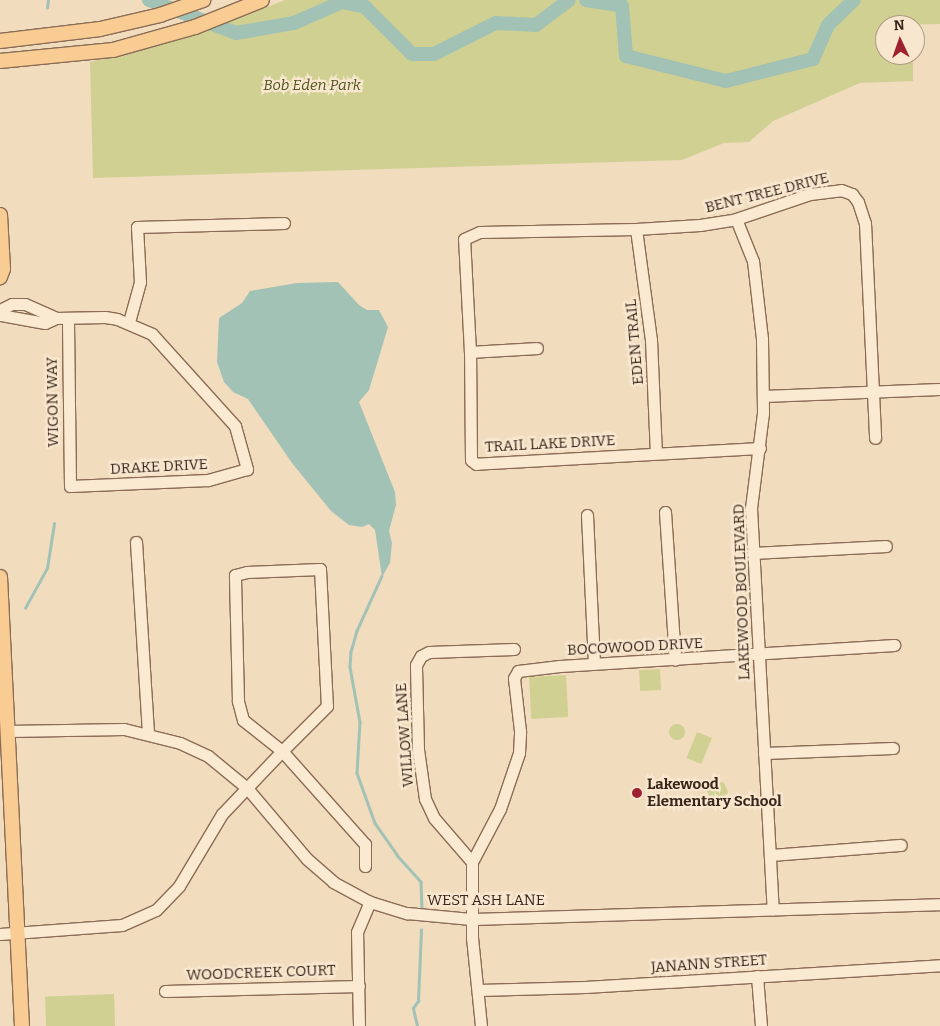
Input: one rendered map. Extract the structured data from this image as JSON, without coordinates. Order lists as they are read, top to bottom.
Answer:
{
  "streets": {
    "street": [
      "BENT TREE DRIVE",
      "EDEN TRAIL",
      "WIGON WAY",
      "TRAIL LAKE DRIVE",
      "DRAKE DRIVE",
      "LAKEWOOD BOULEVARD",
      "BOCOWOOD DRIVE",
      "WILLOW LANE",
      "WEST ASH LANE",
      "JANANN STREET",
      "WOODCREEK COURT"
    ]
  },
  "crossings": [
    ["BENT TREE DRIVE", "EDEN TRAIL"],
    ["BENT TREE DRIVE", "TRAIL LAKE DRIVE"],
    ["BENT TREE DRIVE", "LAKEWOOD BOULEVARD"],
    ["EDEN TRAIL", "TRAIL LAKE DRIVE"],
    ["WIGON WAY", "DRAKE DRIVE"],
    ["TRAIL LAKE DRIVE", "LAKEWOOD BOULEVARD"],
    ["LAKEWOOD BOULEVARD", "BOCOWOOD DRIVE"],
    ["LAKEWOOD BOULEVARD", "WEST ASH LANE"],
    ["BOCOWOOD DRIVE", "WILLOW LANE"]
  ],
  "parks": ["Bob Eden Park"],
  "places": ["Lakewood Elementary School"],
  "north": "top"
}
